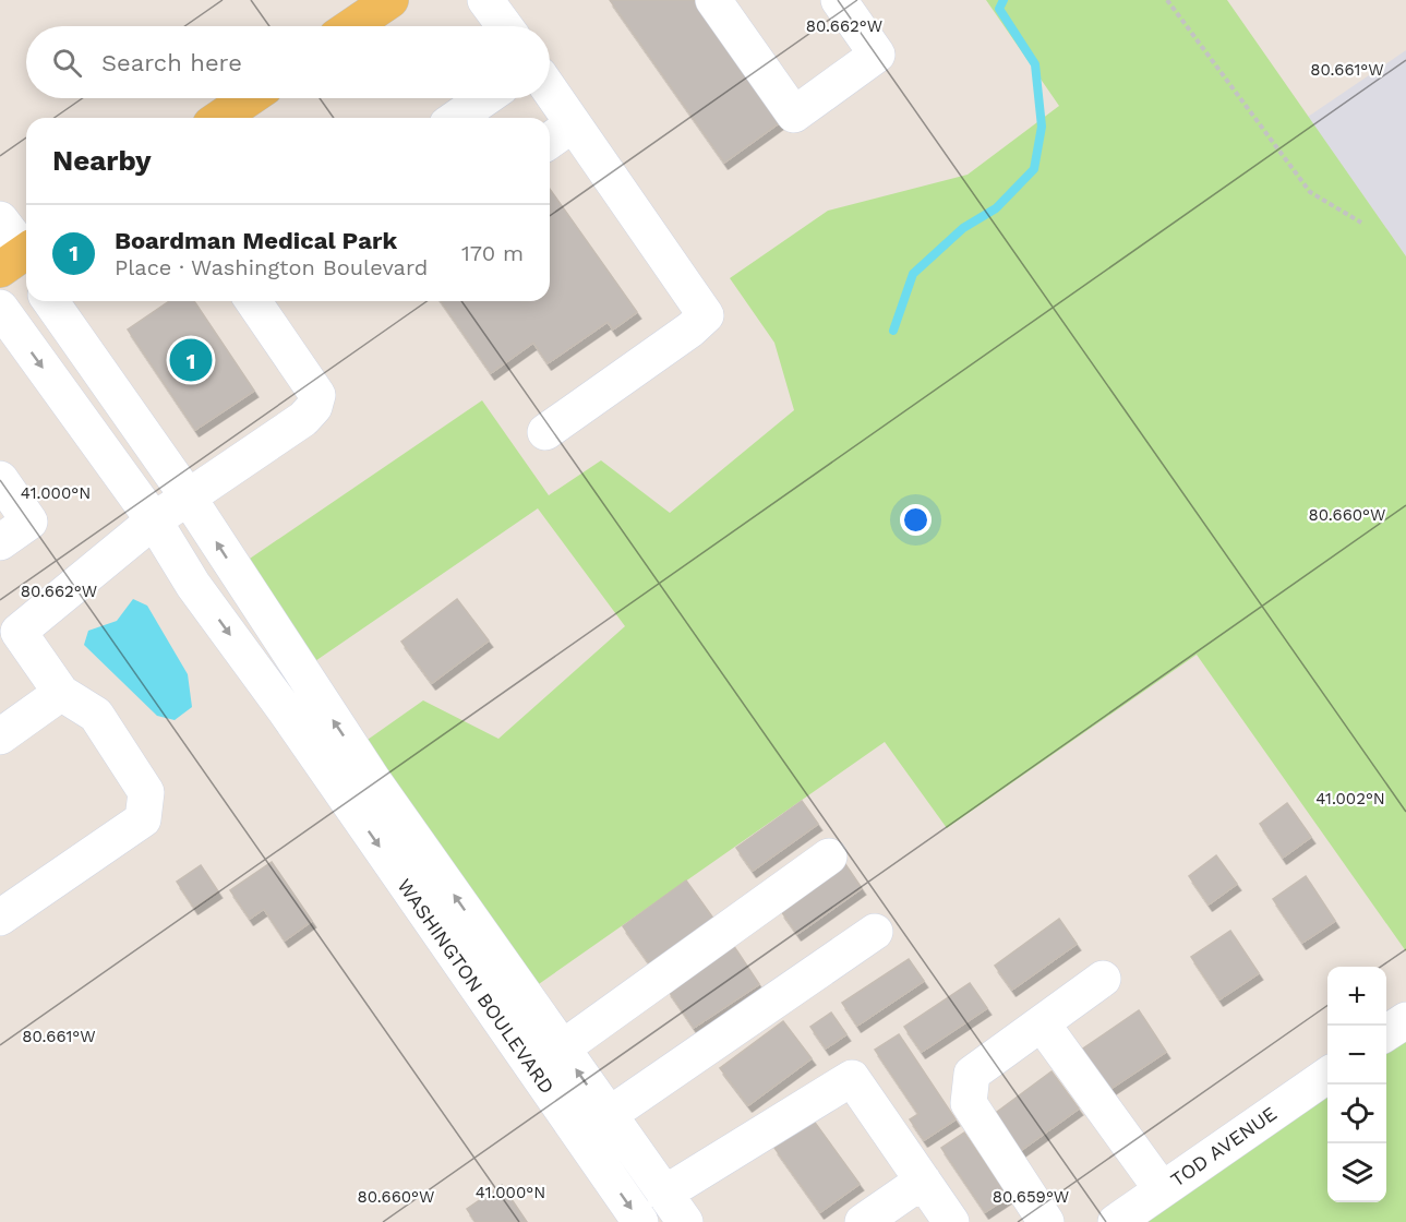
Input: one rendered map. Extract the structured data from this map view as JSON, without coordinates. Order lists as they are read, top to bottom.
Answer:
{
  "streets": {
    "street": ["WASHINGTON BOULEVARD", "TOD AVENUE"]
  },
  "page": {
    "search": "Search here",
    "heading": "Nearby",
    "list": [
      {
        "mark": "1",
        "name": "Boardman Medical Park",
        "note": "Place · Washington Boulevard",
        "value": "170 m"
      }
    ],
    "pins": "1",
    "map_buttons": ["+", "−"]
  },
  "coordinates": [
    "80.662°W",
    "80.661°W",
    "41.000°N",
    "80.660°W",
    "41.002°N",
    "80.659°W"
  ]
}
